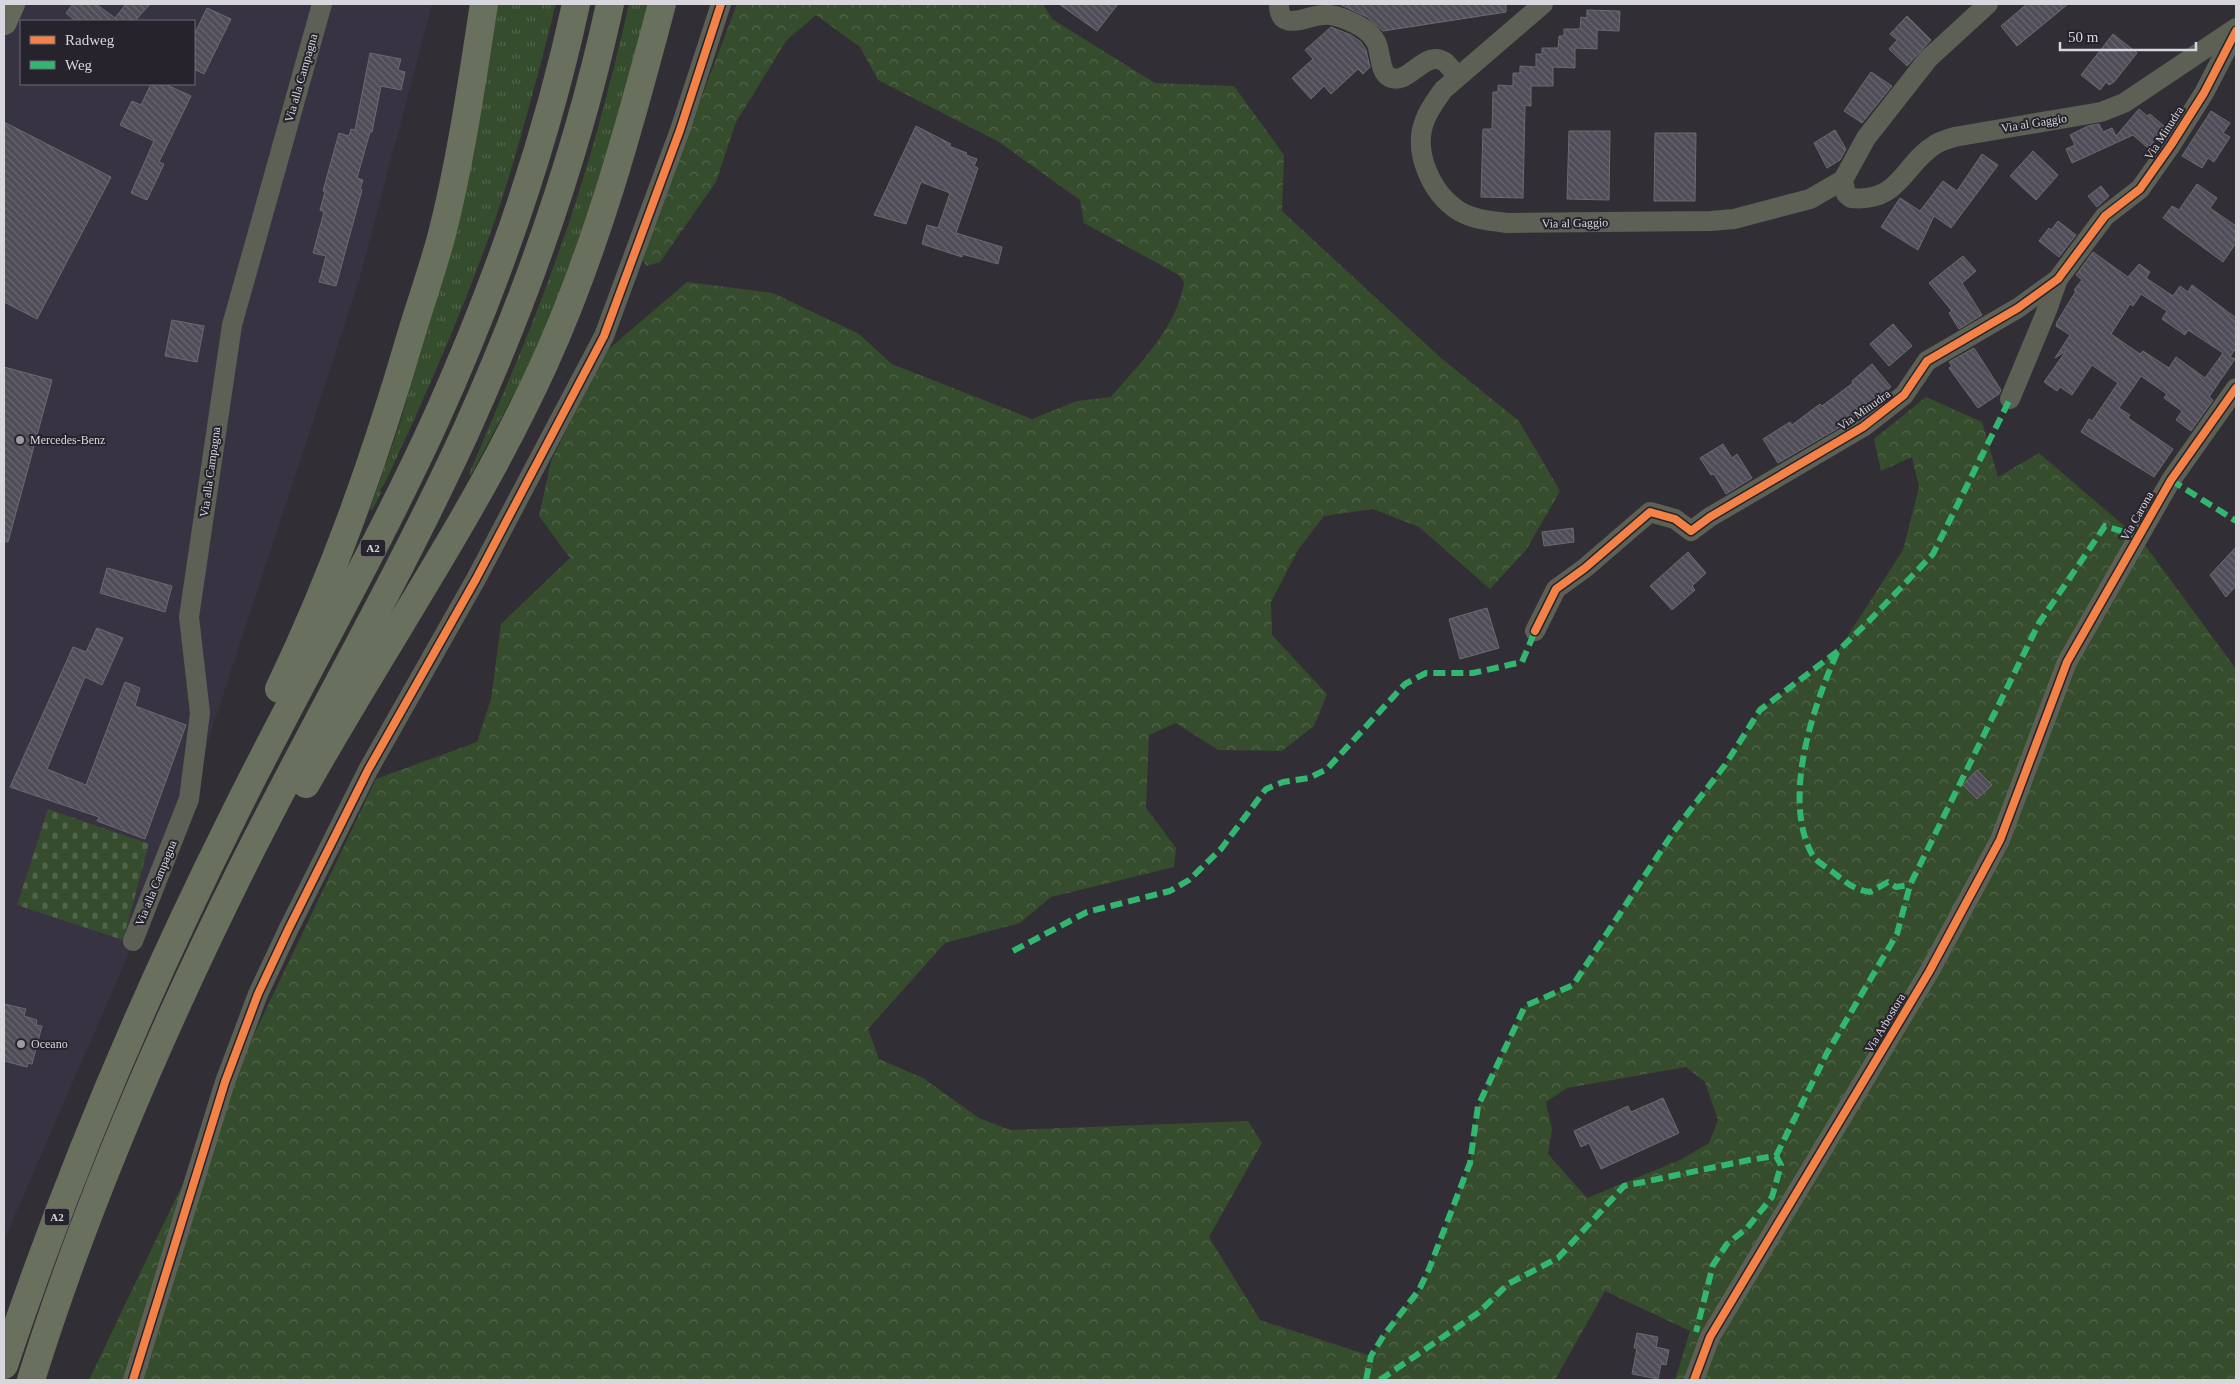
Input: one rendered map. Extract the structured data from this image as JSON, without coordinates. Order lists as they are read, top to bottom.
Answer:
{
  "streets": {
    "highway": ["A2"],
    "street": [
      "Via alla Campagna",
      "Via al Gaggio",
      "Via Minudra",
      "Via Carona",
      "Via Arbostora"
    ]
  },
  "crossings": [
    ["Via al Gaggio", "Via Minudra"],
    ["Via Carona", "Via Arbostora"]
  ],
  "places": ["Mercedes-Benz", "Oceano"],
  "legend": ["Radweg", "Weg"],
  "scale_bar": "50 m"
}
